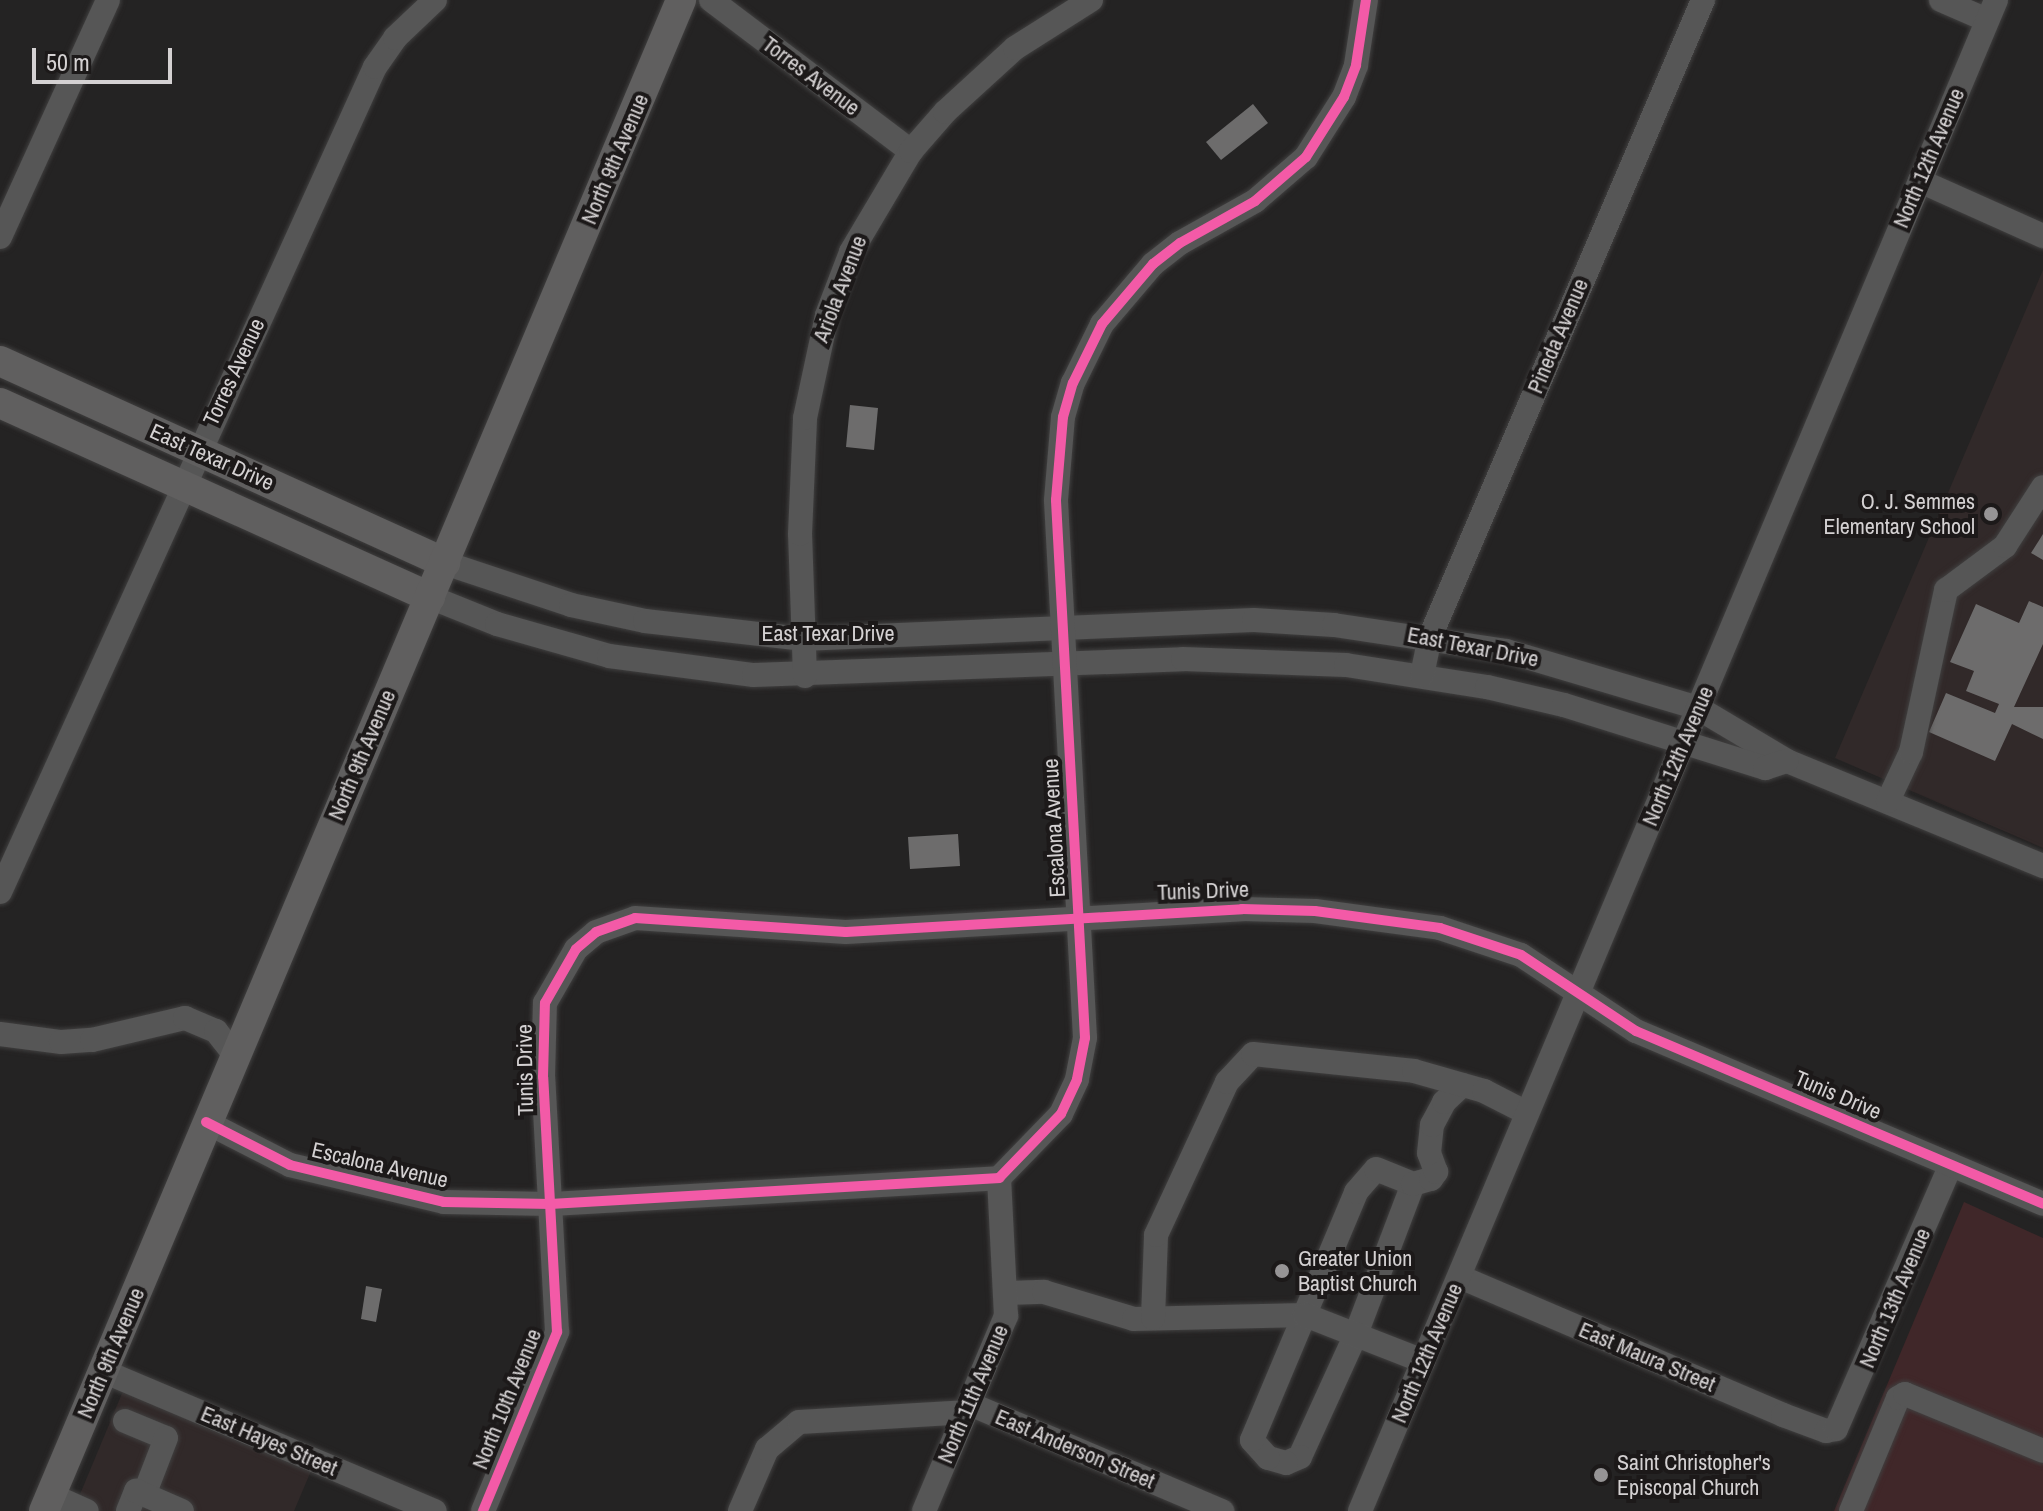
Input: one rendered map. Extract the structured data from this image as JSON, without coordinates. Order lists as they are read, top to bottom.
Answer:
{
  "streets": {
    "main road": ["North 9th Avenue", "East Texar Drive"],
    "street": [
      "Torres Avenue",
      "North 12th Avenue",
      "Ariola Avenue",
      "Pineda Avenue",
      "Escalona Avenue",
      "Tunis Drive",
      "North 13th Avenue",
      "East Maura Street",
      "North 11th Avenue",
      "North 10th Avenue",
      "East Hayes Street",
      "East Anderson Street"
    ]
  },
  "crossings": [
    ["Torres Avenue", "Ariola Avenue"],
    ["Torres Avenue", "East Texar Drive"],
    ["North 12th Avenue", "East Texar Drive"],
    ["North 12th Avenue", "Tunis Drive"],
    ["North 12th Avenue", "East Maura Street"],
    ["North 9th Avenue", "East Texar Drive"],
    ["North 9th Avenue", "Escalona Avenue"],
    ["North 9th Avenue", "East Hayes Street"],
    ["Ariola Avenue", "East Texar Drive"],
    ["Pineda Avenue", "East Texar Drive"],
    ["East Texar Drive", "Escalona Avenue"],
    ["Escalona Avenue", "Tunis Drive"],
    ["Escalona Avenue", "North 11th Avenue"],
    ["Escalona Avenue", "North 10th Avenue"],
    ["Tunis Drive", "North 13th Avenue"],
    ["Tunis Drive", "North 10th Avenue"],
    ["North 13th Avenue", "East Maura Street"],
    ["North 11th Avenue", "East Anderson Street"]
  ],
  "places": ["O. J. Semmes Elementary School", "Greater Union Baptist Church", "Saint Christopher's Episcopal Church"],
  "scale_bar": "50 m"
}
